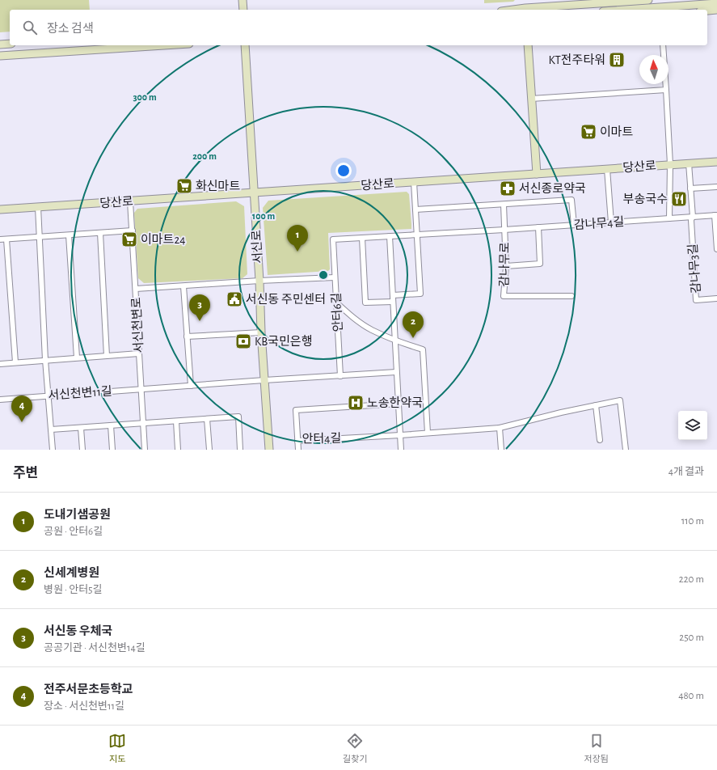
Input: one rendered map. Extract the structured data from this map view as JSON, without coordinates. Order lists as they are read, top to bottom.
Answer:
{
  "streets": {
    "street": [
      "당산로",
      "감나무4길",
      "서신로",
      "감나무로",
      "감나무3길",
      "안터6길",
      "서신천변로",
      "서신천변11길",
      "안터4길"
    ]
  },
  "crossings": [
    ["당산로", "서신로"],
    ["당산로", "서신천변로"],
    ["감나무4길", "감나무로"],
    ["감나무4길", "감나무3길"],
    ["감나무4길", "안터6길"],
    ["서신로", "서신천변11길"],
    ["감나무로", "안터6길"],
    ["서신천변로", "서신천변11길"]
  ],
  "places": {
    "building": ["KT전주타워"],
    "supermarket": ["이마트", "화신마트", "이마트24"],
    "pharmacy": ["서신종로약국"],
    "restaurant": ["부송국수"],
    "public building": ["서신동 주민센터"],
    "bank": ["KB국민은행"],
    "hospital": ["노송한약국"]
  },
  "north": "top",
  "page": {
    "search": "장소 검색",
    "pins": [
      "1",
      "3",
      "2",
      "4"
    ],
    "heading": ["주변", "4개 결과"],
    "list": [
      {
        "mark": "1",
        "name": "도내기샘공원",
        "note": "공원 · 안터6길",
        "value": "110 m"
      },
      {
        "mark": "2",
        "name": "신세계병원",
        "note": "병원 · 안터5길",
        "value": "220 m"
      },
      {
        "mark": "3",
        "name": "서신동 우체국",
        "note": "공공기관 · 서신천변14길",
        "value": "250 m"
      },
      {
        "mark": "4",
        "name": "전주서문초등학교",
        "note": "장소 · 서신천변11길",
        "value": "480 m"
      }
    ],
    "nav": ["지도", "길찾기", "저장됨"]
  },
  "rings": ["300 m", "200 m", "100 m"]
}
